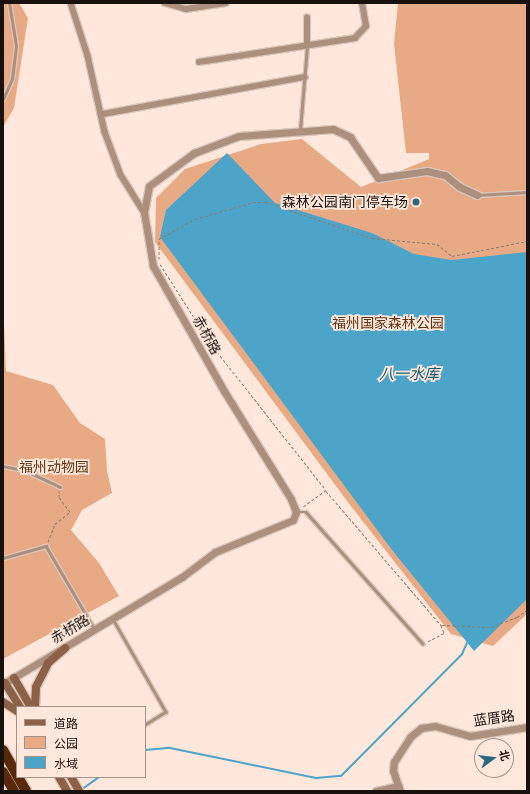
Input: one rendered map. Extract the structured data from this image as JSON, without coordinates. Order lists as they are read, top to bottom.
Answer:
{
  "streets": {
    "street": ["赤桥路", "蓝厝路"]
  },
  "water": ["八一水库"],
  "parks": ["福州国家森林公园", "福州动物园"],
  "places": ["森林公园南门停车场"],
  "legend": ["道路", "公园", "水域"],
  "north": "right"
}
